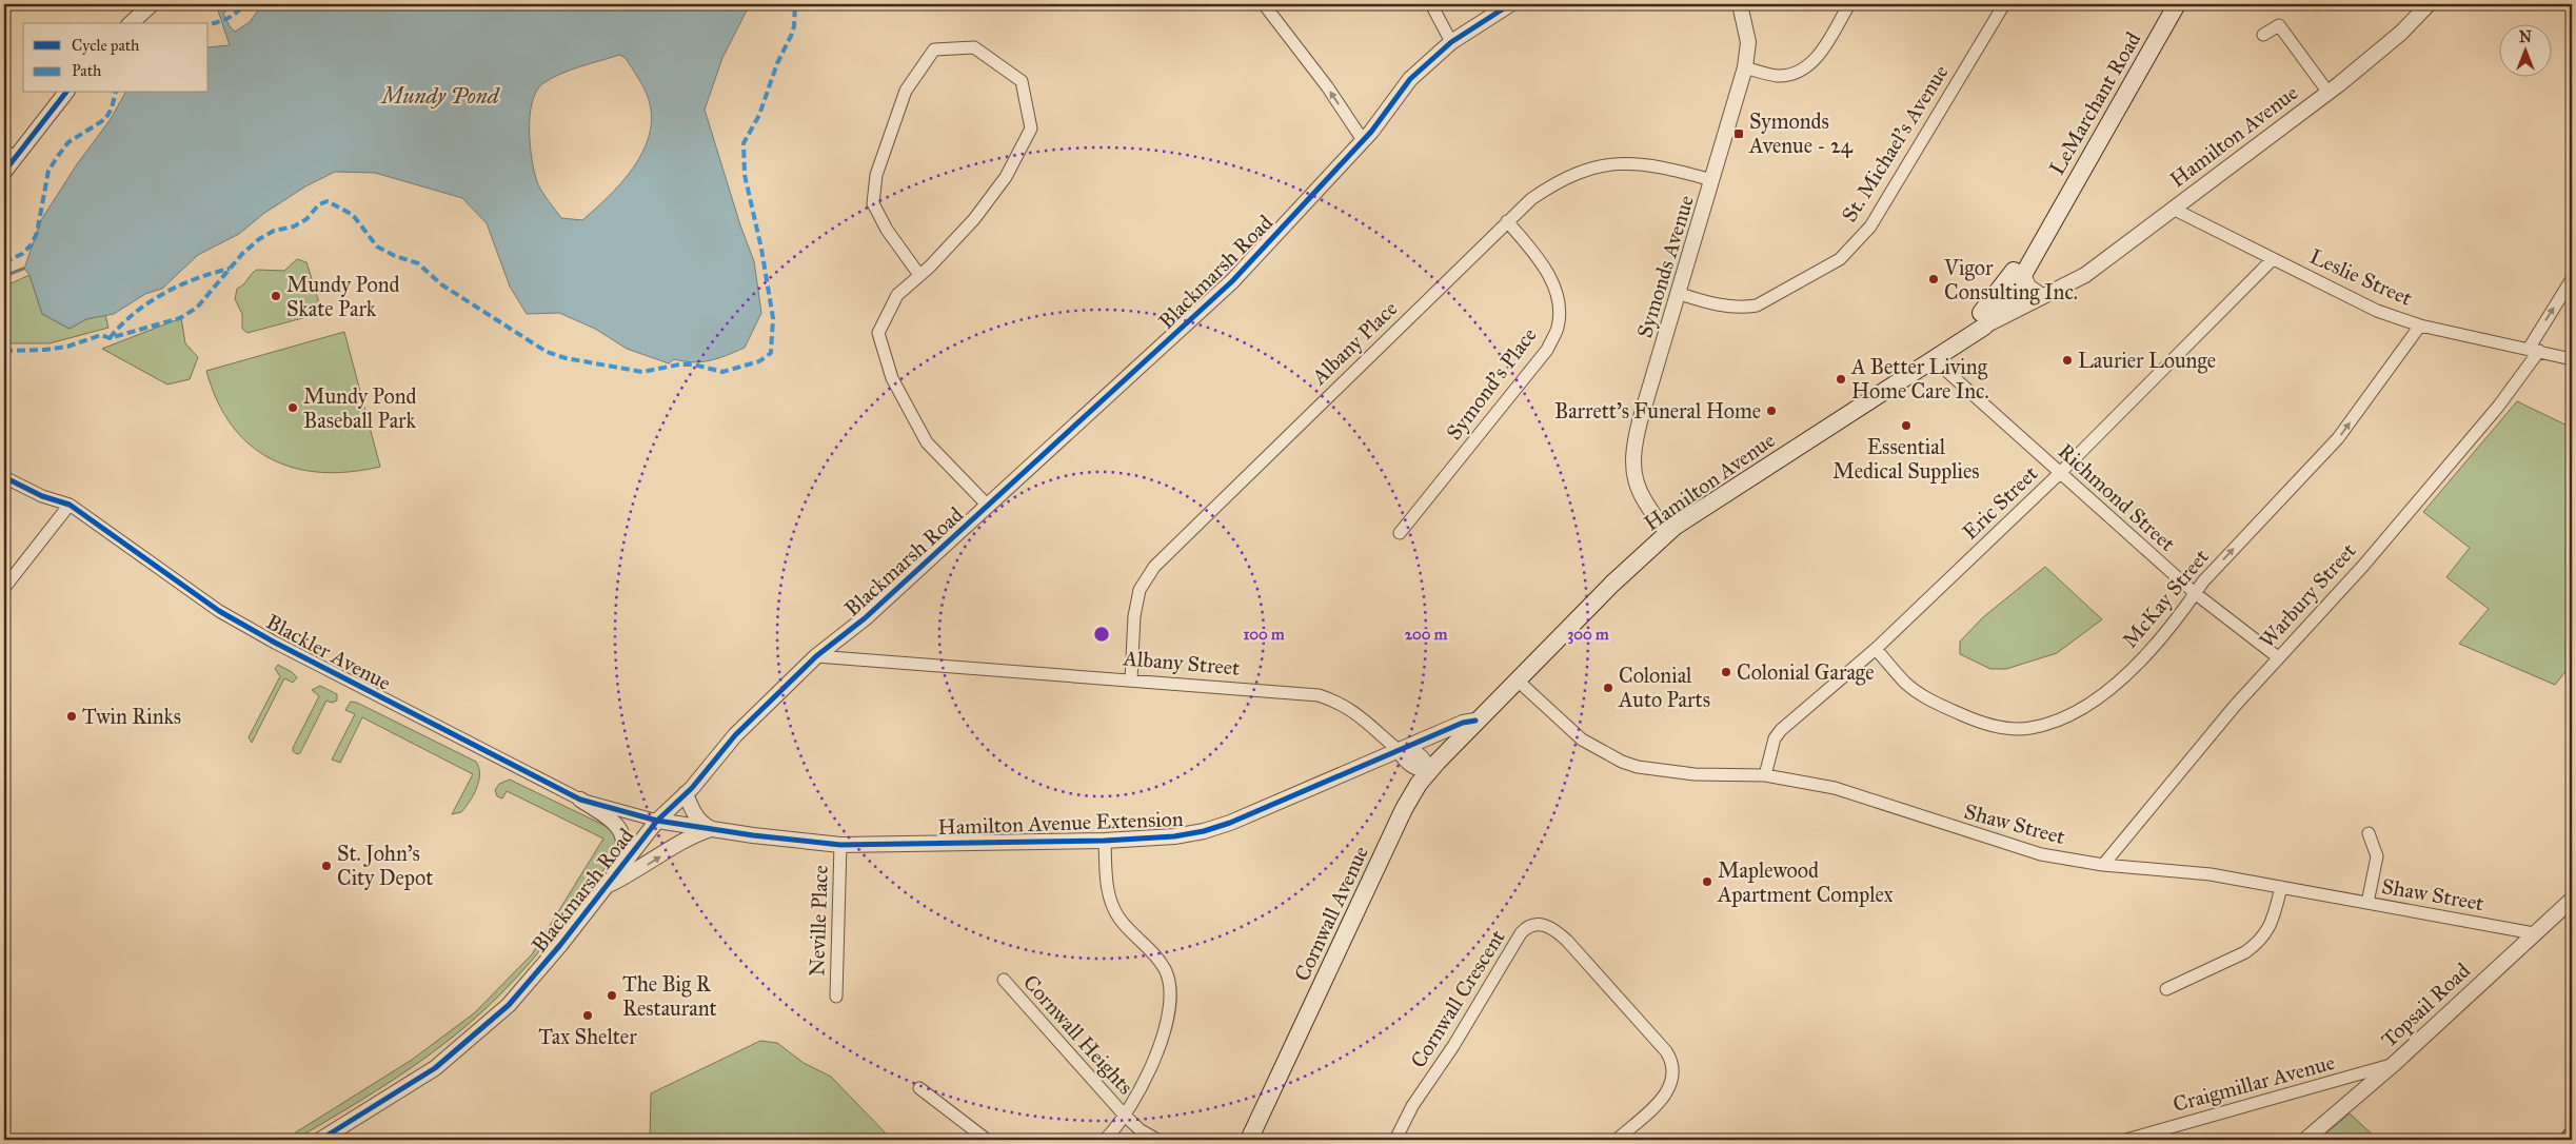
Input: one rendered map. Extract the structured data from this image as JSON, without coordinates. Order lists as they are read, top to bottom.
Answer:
{
  "streets": {
    "main road": ["LeMarchant Road", "Hamilton Avenue", "Cornwall Avenue"],
    "street": [
      "St. Michael's Avenue",
      "Symonds Avenue",
      "Blackmarsh Road",
      "Leslie Street",
      "Albany Place",
      "Symond's Place",
      "Richmond Street",
      "Eric Street",
      "Warbury Street",
      "McKay Street",
      "Blackler Avenue",
      "Albany Street",
      "Hamilton Avenue Extension",
      "Shaw Street",
      "Neville Place",
      "Cornwall Crescent",
      "Topsail Road",
      "Cornwall Heights",
      "Craigmillar Avenue"
    ]
  },
  "crossings": [
    ["LeMarchant Road", "Hamilton Avenue"],
    ["Hamilton Avenue", "Symonds Avenue"],
    ["Hamilton Avenue", "Leslie Street"],
    ["Hamilton Avenue", "Richmond Street"],
    ["Hamilton Avenue", "Hamilton Avenue Extension"],
    ["Hamilton Avenue", "Shaw Street"],
    ["Hamilton Avenue", "Cornwall Avenue"],
    ["St. Michael's Avenue", "Symonds Avenue"],
    ["Symonds Avenue", "Albany Place"],
    ["Blackmarsh Road", "Blackler Avenue"],
    ["Blackmarsh Road", "Albany Street"],
    ["Blackmarsh Road", "Hamilton Avenue Extension"],
    ["Leslie Street", "Eric Street"],
    ["Leslie Street", "Warbury Street"],
    ["Leslie Street", "McKay Street"],
    ["Albany Place", "Symond's Place"],
    ["Albany Place", "Albany Street"],
    ["Richmond Street", "Eric Street"],
    ["Richmond Street", "Warbury Street"],
    ["Richmond Street", "McKay Street"],
    ["Eric Street", "McKay Street"],
    ["Eric Street", "Shaw Street"],
    ["Warbury Street", "Shaw Street"],
    ["Blackler Avenue", "Hamilton Avenue Extension"],
    ["Albany Street", "Hamilton Avenue Extension"],
    ["Albany Street", "Cornwall Avenue"],
    ["Hamilton Avenue Extension", "Cornwall Avenue"],
    ["Hamilton Avenue Extension", "Neville Place"],
    ["Hamilton Avenue Extension", "Cornwall Heights"],
    ["Shaw Street", "Topsail Road"],
    ["Topsail Road", "Craigmillar Avenue"]
  ],
  "one_way": ["McKay Street"],
  "water": ["Mundy Pond"],
  "places": {
    "transit": ["Symonds Avenue - 24"],
    "other": [
      "Vigor Consulting Inc.",
      "Mundy Pond Skate Park",
      "Laurier Lounge",
      "A Better Living Home Care Inc.",
      "Mundy Pond Baseball Park",
      "Barrett's Funeral Home",
      "Essential Medical Supplies",
      "Colonial Garage",
      "Colonial Auto Parts",
      "Twin Rinks",
      "St. John's City Depot",
      "Maplewood Apartment Complex",
      "The Big R Restaurant",
      "Tax Shelter"
    ]
  },
  "legend": ["Cycle path", "Path"],
  "north": "top",
  "rings": ["100 m", "200 m", "300 m"]
}
